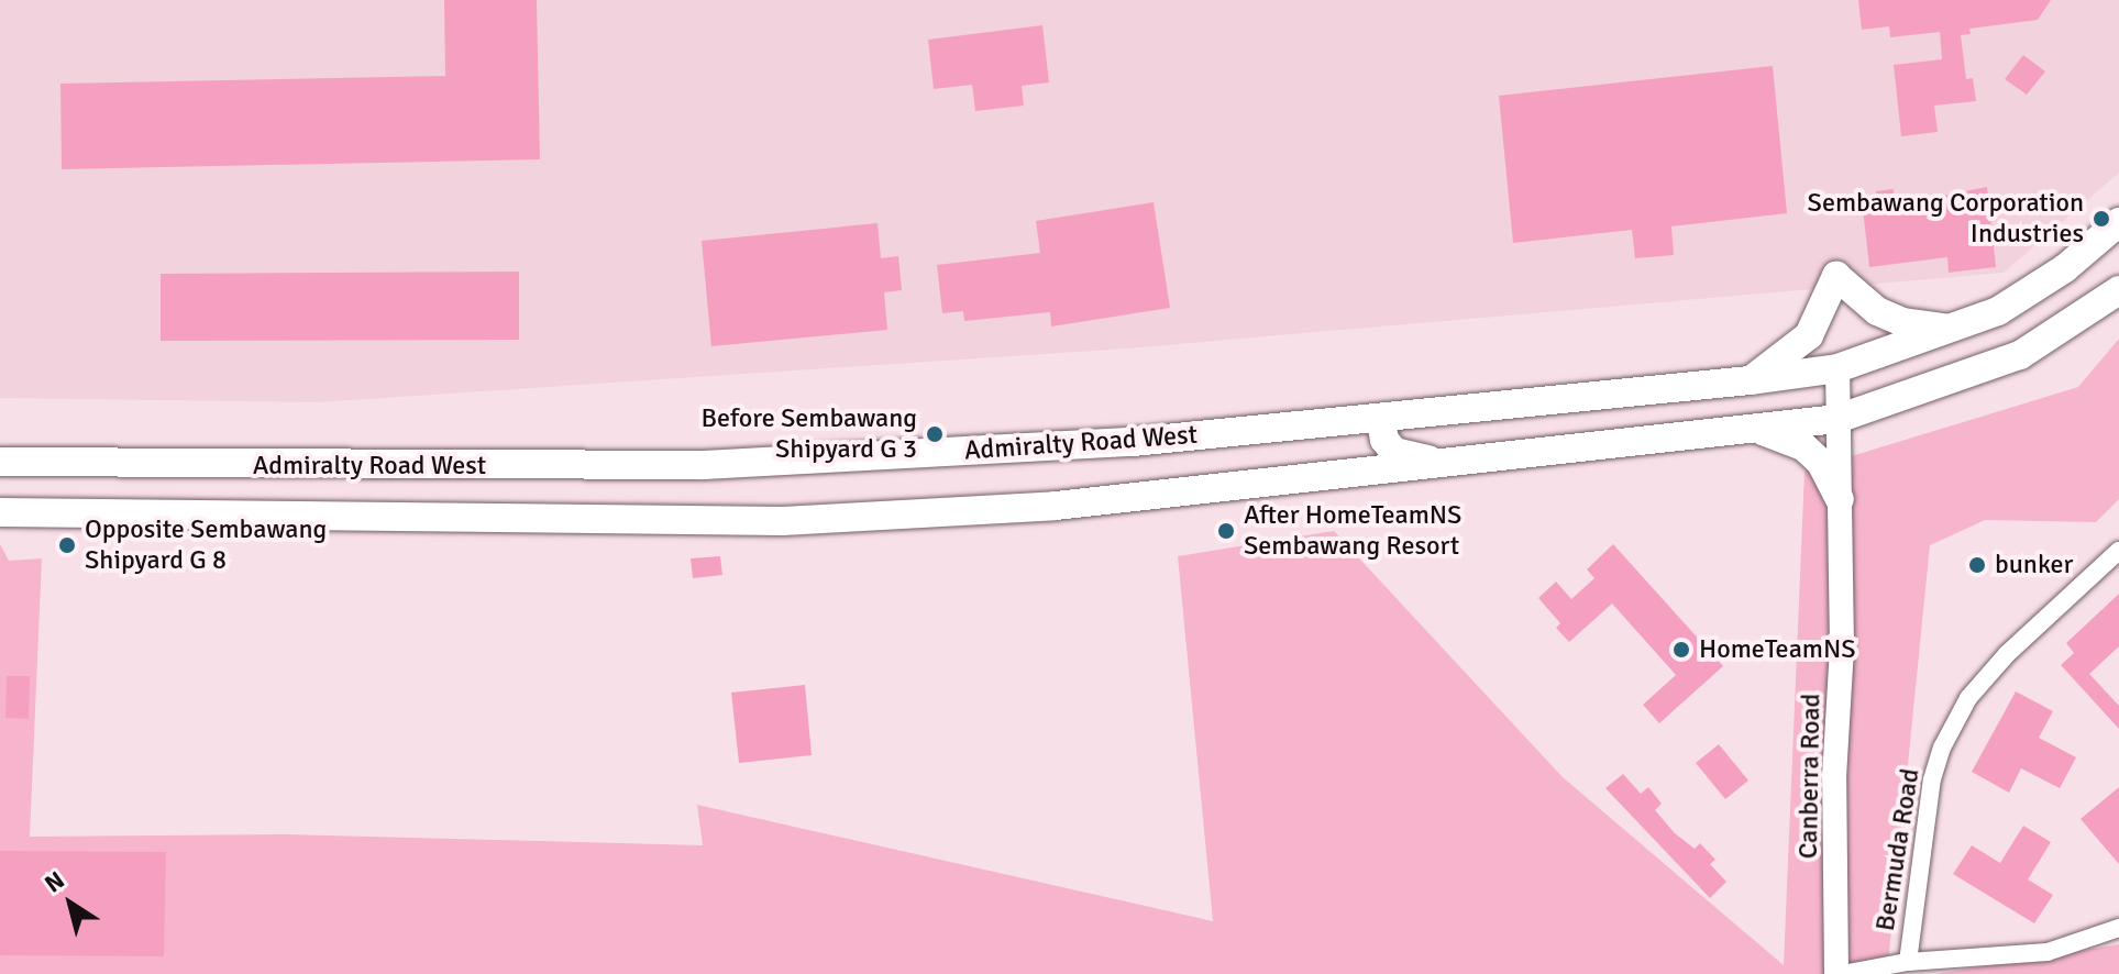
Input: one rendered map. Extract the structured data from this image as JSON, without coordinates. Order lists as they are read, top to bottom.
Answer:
{
  "streets": {
    "main road": ["Admiralty Road West", "Canberra Road"],
    "street": ["Bermuda Road"]
  },
  "crossings": [
    ["Admiralty Road West", "Canberra Road"]
  ],
  "places": [
    "Sembawang Corporation Industries",
    "Before Sembawang Shipyard G 3",
    "After HomeTeamNS Sembawang Resort",
    "Opposite Sembawang Shipyard G 8",
    "bunker",
    "HomeTeamNS"
  ],
  "north": "top left"
}
